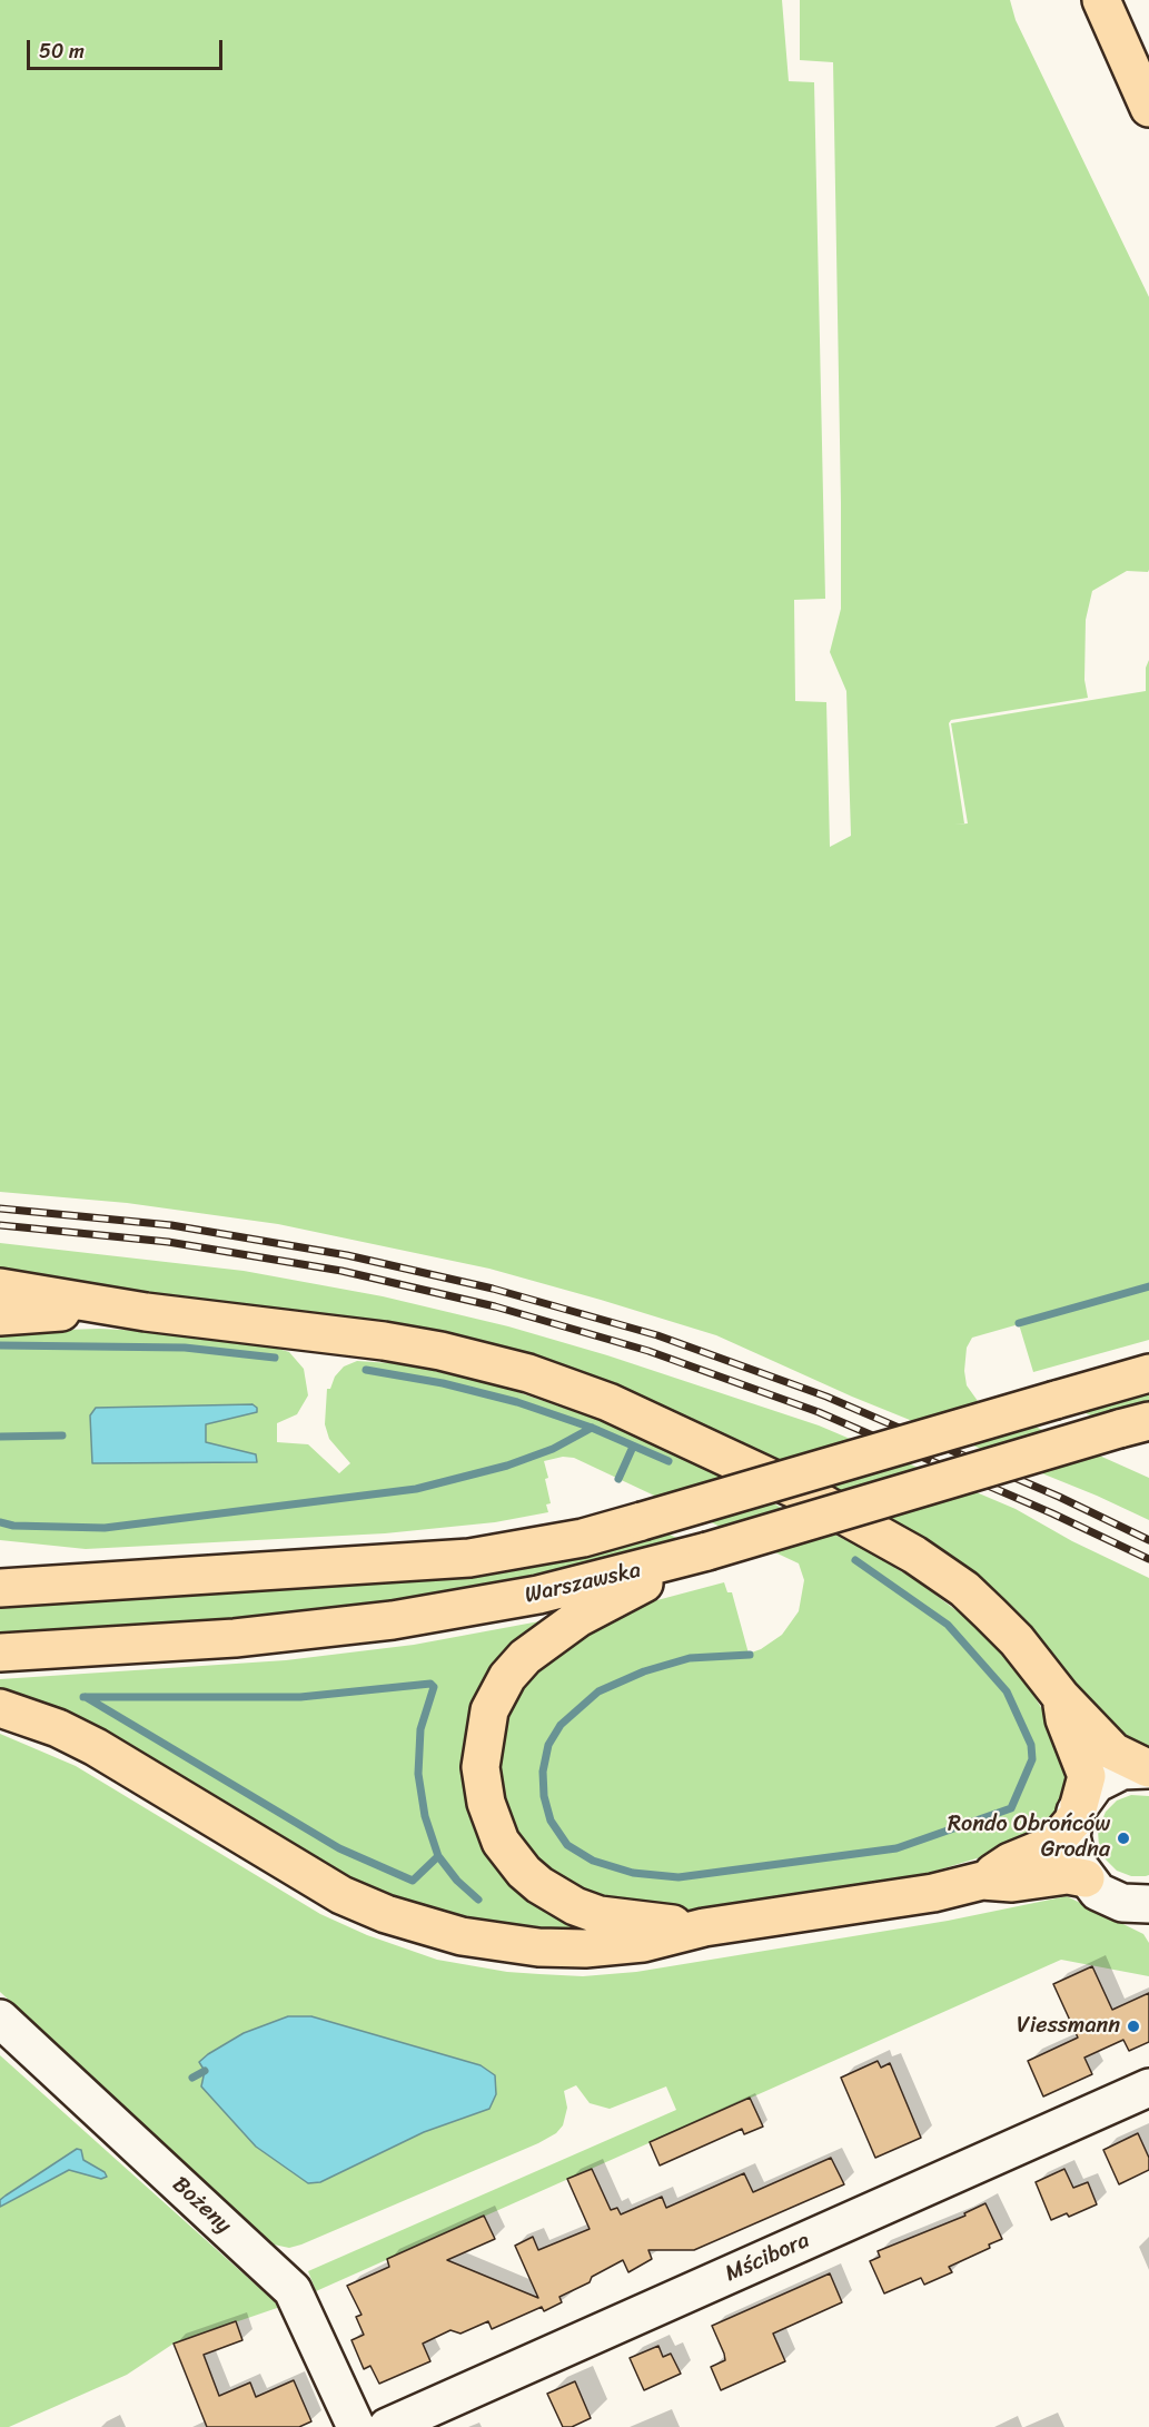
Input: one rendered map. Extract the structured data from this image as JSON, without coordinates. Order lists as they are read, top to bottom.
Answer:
{
  "streets": {
    "main road": ["Warszawska"],
    "street": ["Bożeny", "Mścibora"]
  },
  "places": ["Rondo Obrońców Grodna", "Viessmann"],
  "scale_bar": "50 m"
}
